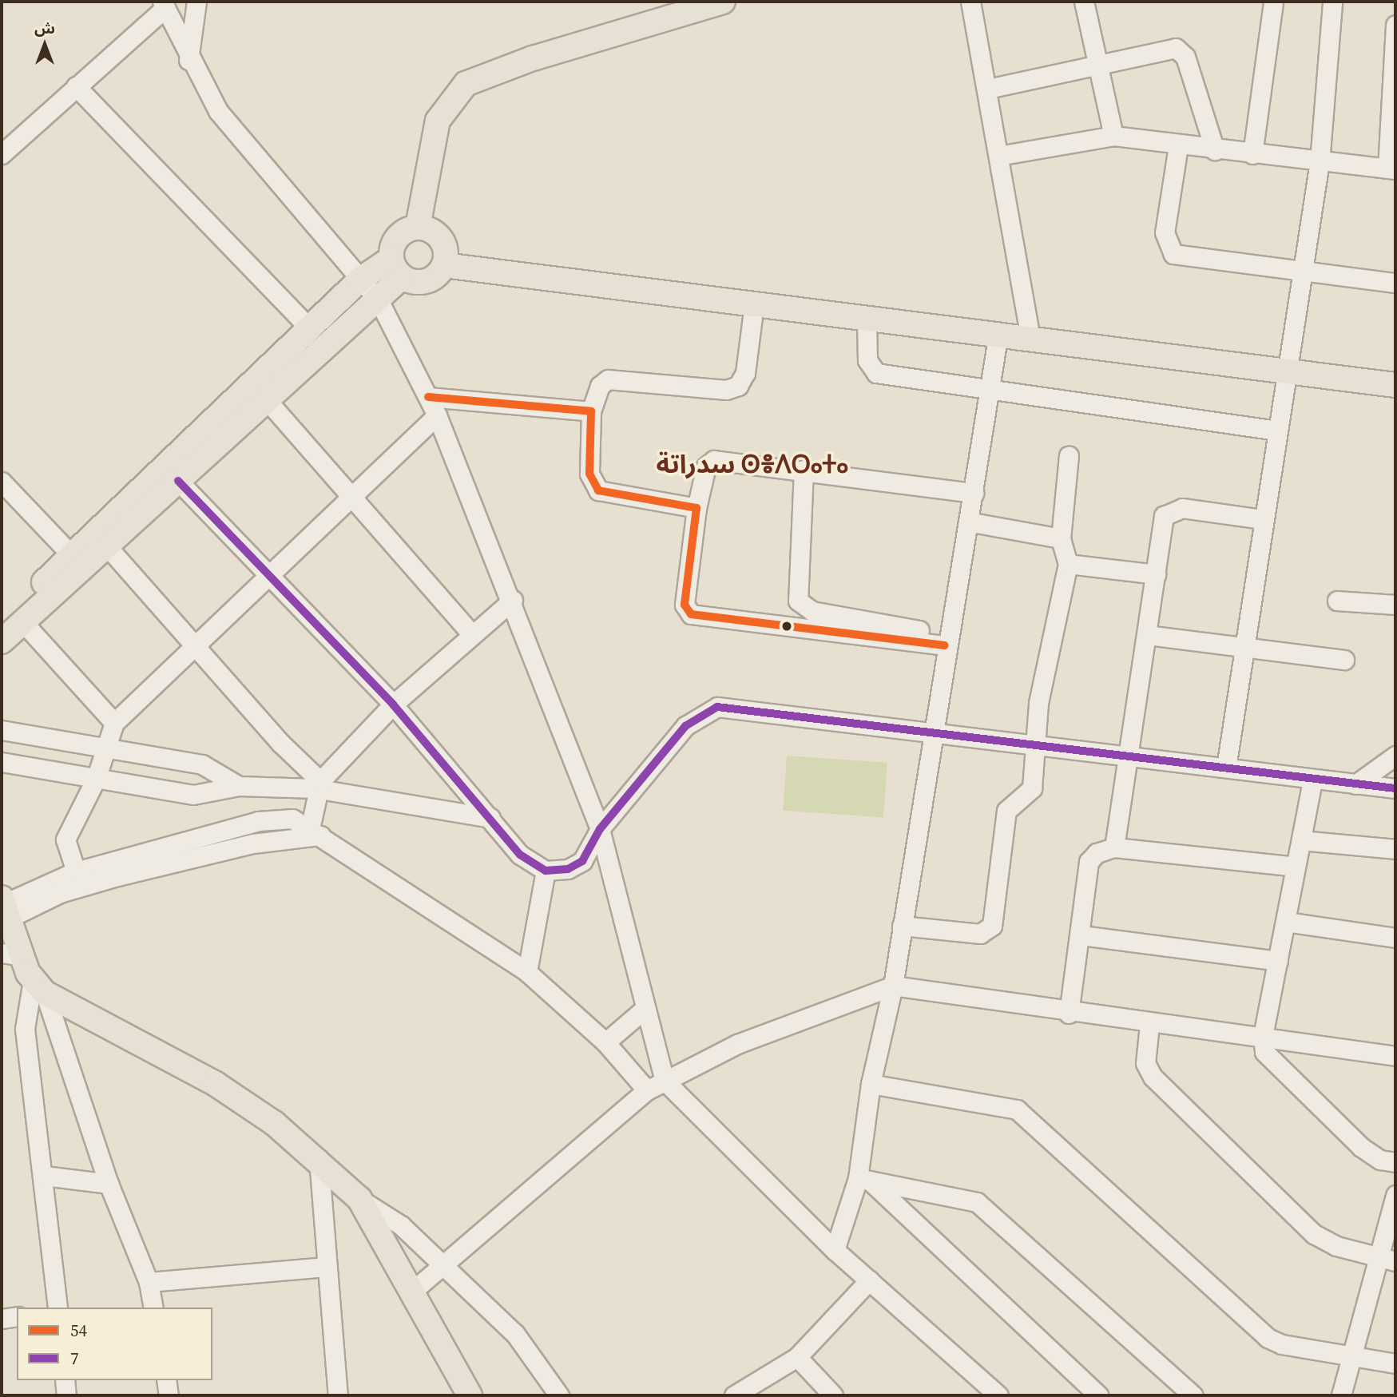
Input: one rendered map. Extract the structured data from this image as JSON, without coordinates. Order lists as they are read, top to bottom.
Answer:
{
  "districts": ["سدراتة ⵙⴻⴷⵔⴰⵜⴰ"],
  "lines": ["transit line 54", "transit line 7"],
  "legend": ["54", "7"],
  "north": "top"
}
